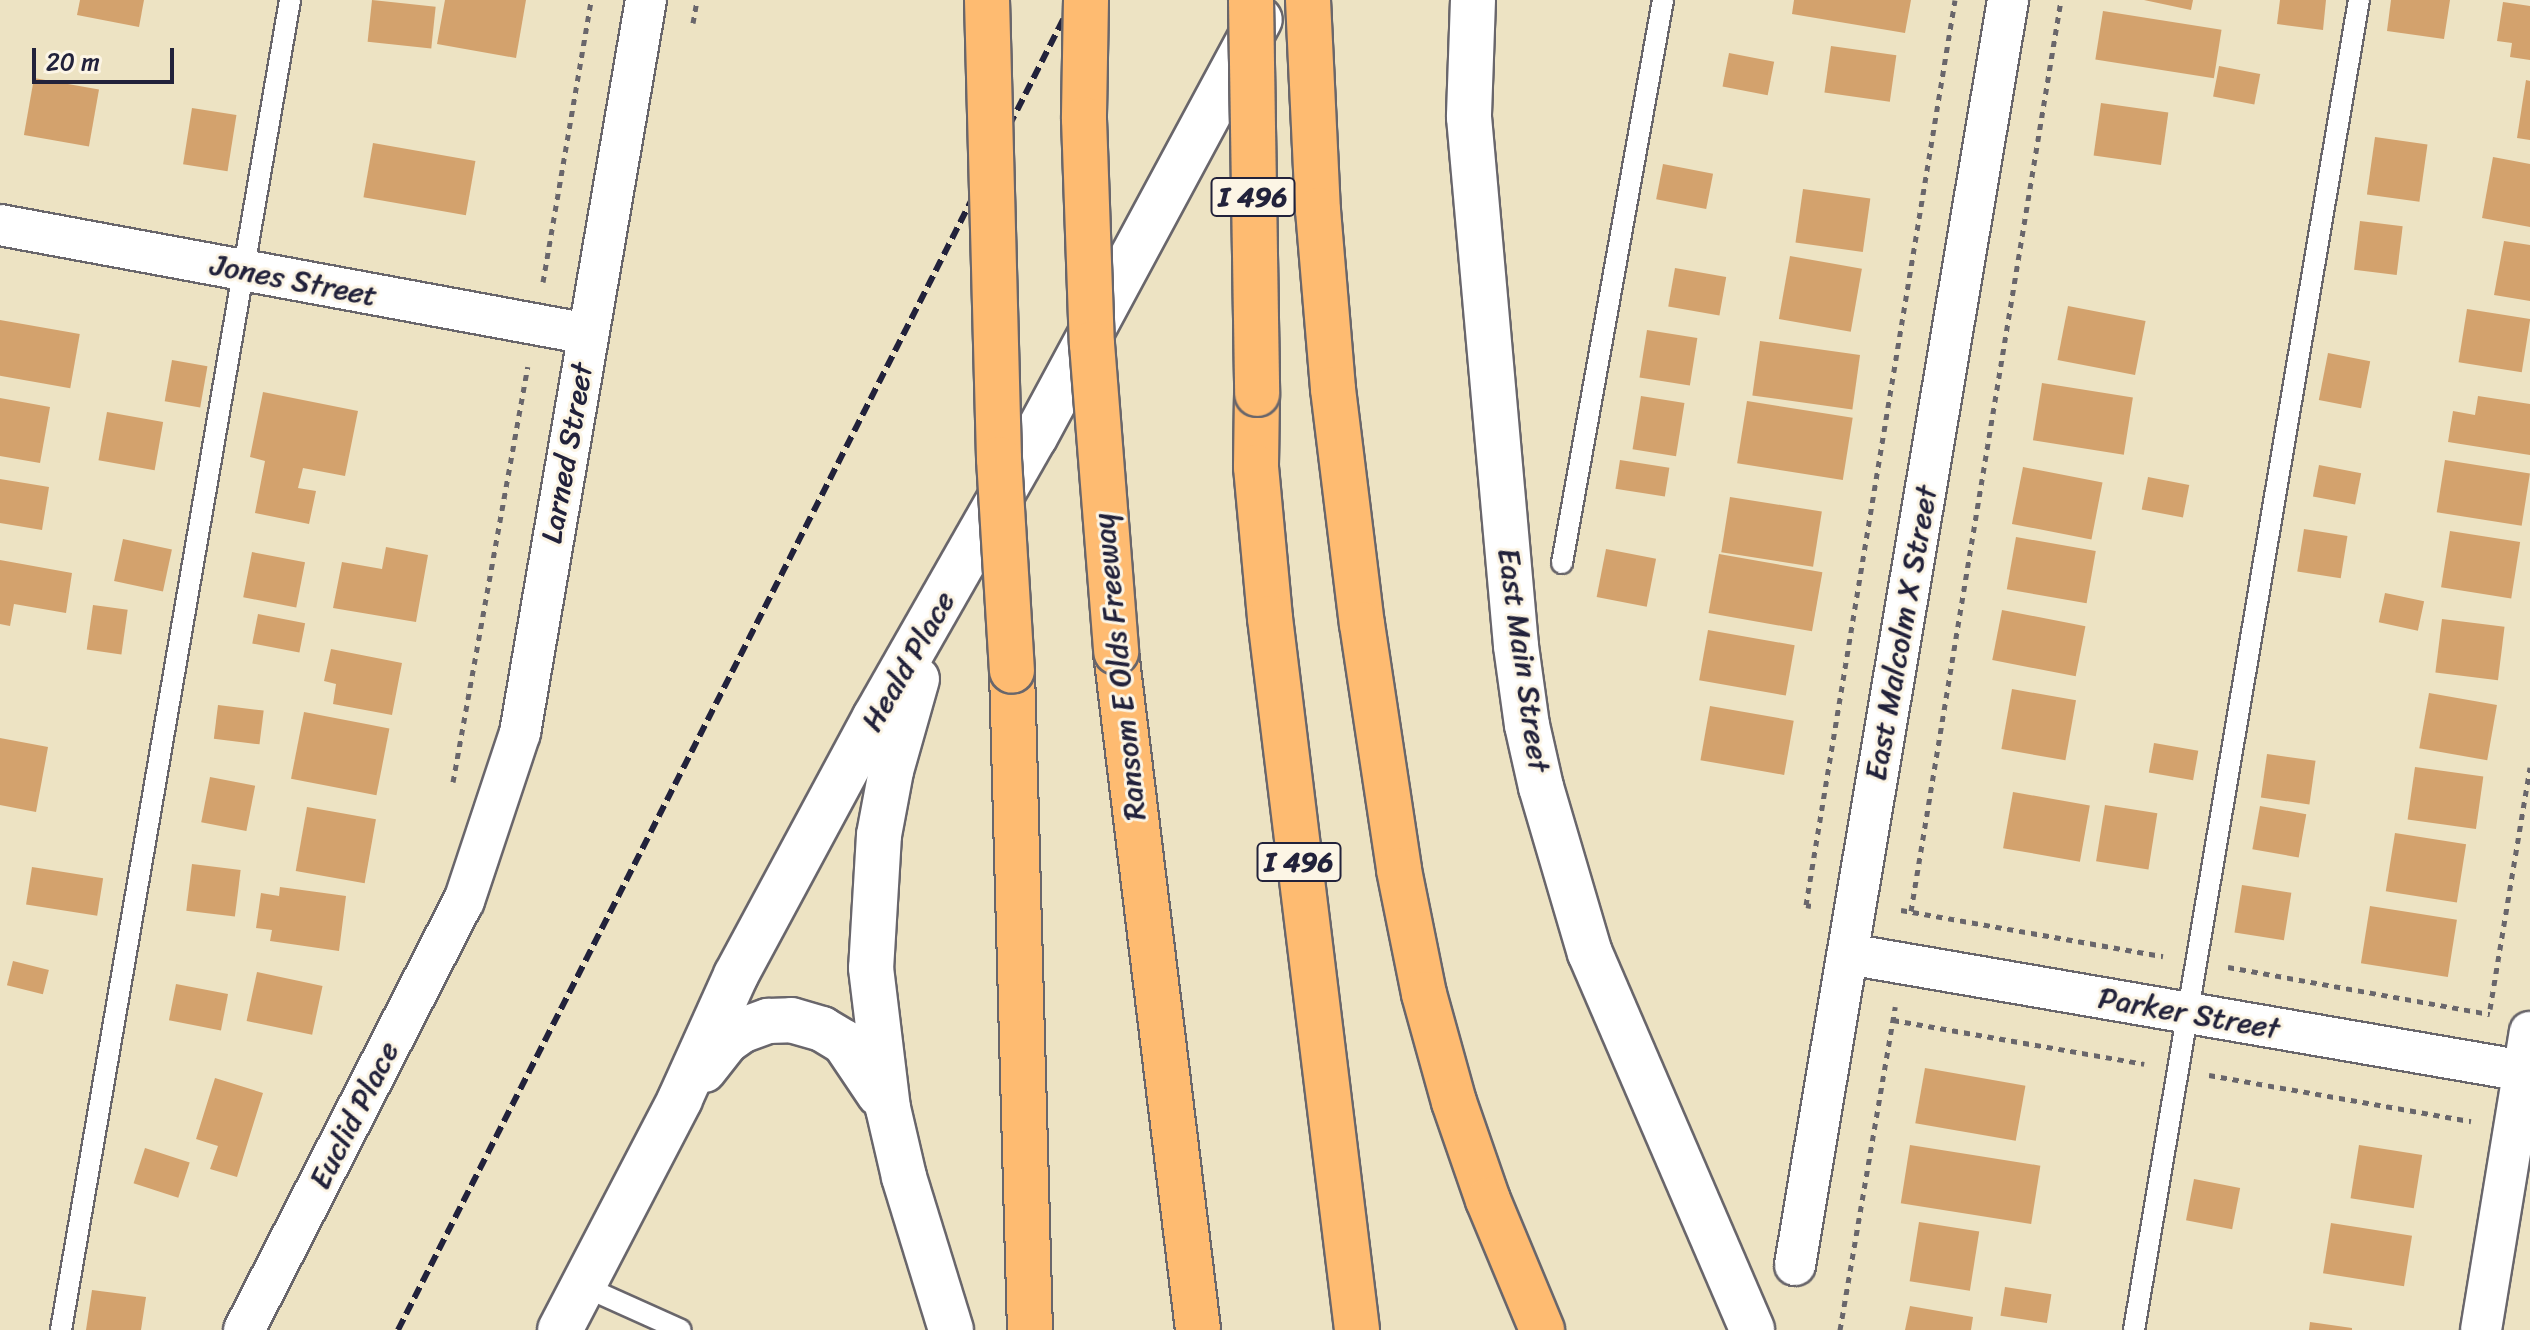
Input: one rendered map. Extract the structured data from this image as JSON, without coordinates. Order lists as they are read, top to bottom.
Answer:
{
  "streets": {
    "highway": ["I 496", "Ransom E Olds Freeway"],
    "street": [
      "Jones Street",
      "Larned Street",
      "East Malcolm X Street",
      "East Main Street",
      "Heald Place",
      "Parker Street",
      "Euclid Place"
    ]
  },
  "crossings": [
    ["Jones Street", "Larned Street"],
    ["Larned Street", "Euclid Place"],
    ["East Malcolm X Street", "Parker Street"]
  ],
  "scale_bar": "20 m"
}
